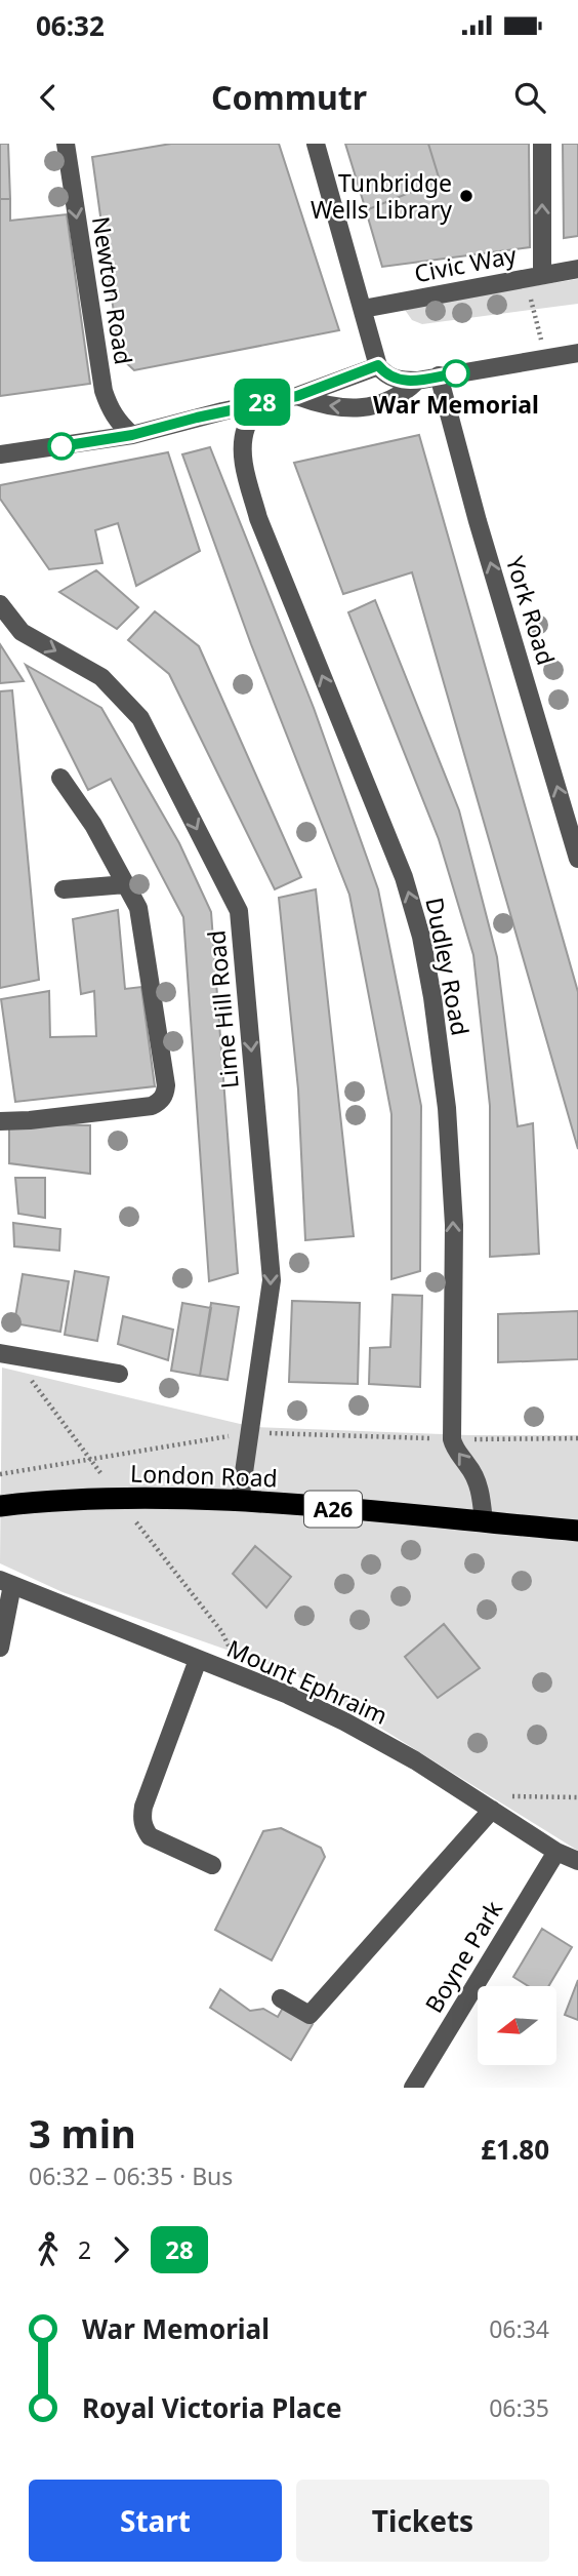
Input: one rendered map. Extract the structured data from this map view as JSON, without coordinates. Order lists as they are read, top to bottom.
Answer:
{
  "streets": {
    "highway": ["London Road", "A26"],
    "street": [
      "Civic Way",
      "Newton Road",
      "York Road",
      "Dudley Road",
      "Lime Hill Road",
      "Mount Ephraim",
      "Boyne Park"
    ]
  },
  "crossings": [
    ["Lime Hill Road", "London Road"],
    ["Mount Ephraim", "Boyne Park"]
  ],
  "one_way": [
    "Newton Road",
    "York Road",
    "Dudley Road",
    "Lime Hill Road"
  ],
  "places": ["Tunbridge Wells Library", "War Memorial"],
  "lines": ["bus line 28"],
  "north": "left",
  "page": {
    "status": "06:32",
    "header": "Commutr",
    "on_map": "28",
    "heading": ["3 min", "06:32 – 06:35 · Bus", "£1.80"],
    "legs": ["2", "28"],
    "list": [
      {
        "name": "War Memorial",
        "value": "06:34"
      },
      {
        "name": "Royal Victoria Place",
        "value": "06:35"
      }
    ],
    "buttons": ["Start", "Tickets"]
  }
}
